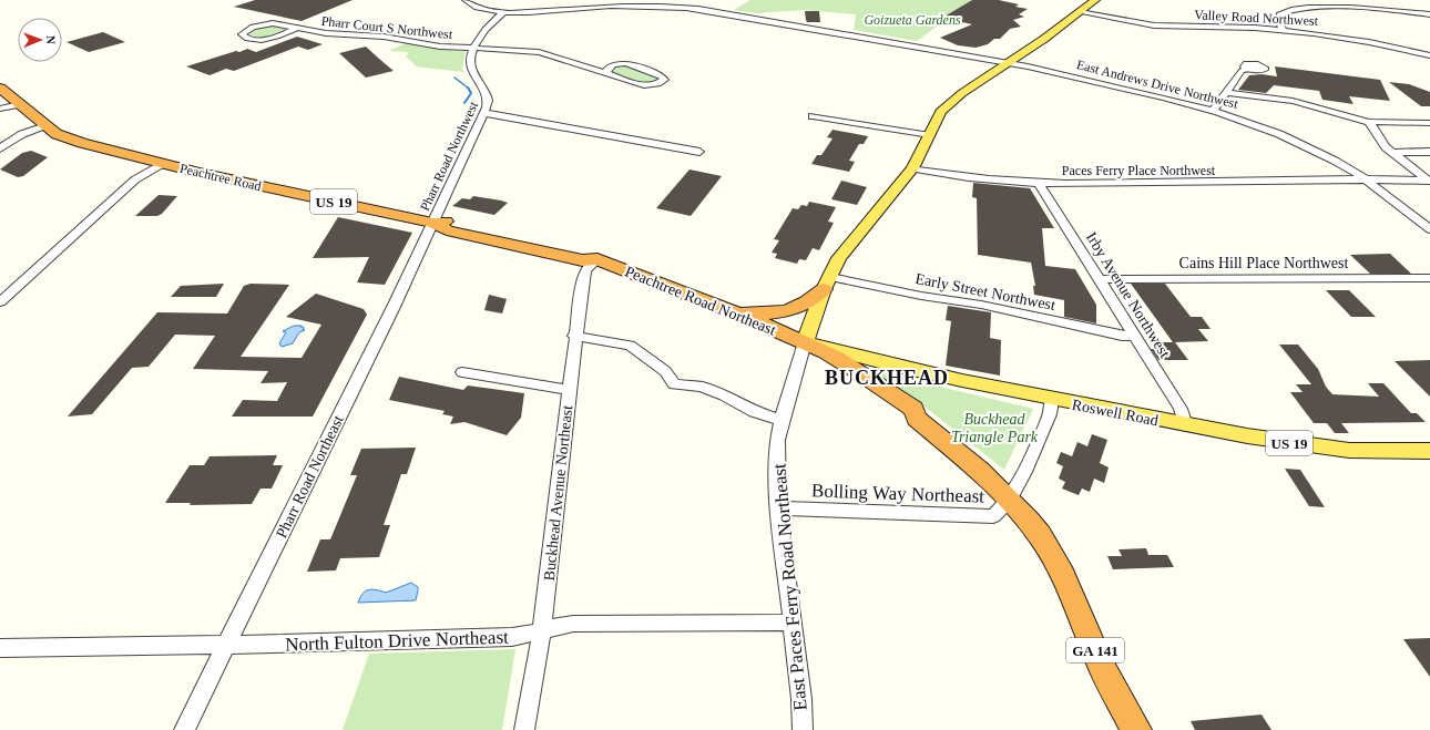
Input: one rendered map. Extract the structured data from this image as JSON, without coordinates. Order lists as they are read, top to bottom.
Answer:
{
  "streets": {
    "highway": [
      "Peachtree Road",
      "US 19",
      "Peachtree Road Northeast",
      "GA 141"
    ],
    "main road": ["Roswell Road"],
    "street": [
      "Valley Road Northwest",
      "Pharr Court S Northwest",
      "East Andrews Drive Northwest",
      "Pharr Road Northwest",
      "Paces Ferry Place Northwest",
      "Cains Hill Place Northwest",
      "Early Street Northwest",
      "Irby Avenue Northwest",
      "Pharr Road Northeast",
      "Buckhead Avenue Northeast",
      "Bolling Way Northeast",
      "East Paces Ferry Road Northeast",
      "North Fulton Drive Northeast"
    ]
  },
  "crossings": [
    ["Pharr Court S Northwest", "Pharr Road Northwest"],
    ["East Andrews Drive Northwest", "Pharr Road Northwest"],
    ["East Andrews Drive Northwest", "Paces Ferry Place Northwest"],
    ["Pharr Road Northwest", "Peachtree Road"],
    ["Pharr Road Northwest", "Peachtree Road Northeast"],
    ["Pharr Road Northwest", "Pharr Road Northeast"],
    ["Paces Ferry Place Northwest", "Irby Avenue Northwest"],
    ["Peachtree Road", "US 19"],
    ["Peachtree Road", "Peachtree Road Northeast"],
    ["Peachtree Road", "Pharr Road Northeast"],
    ["Cains Hill Place Northwest", "Irby Avenue Northwest"],
    ["Early Street Northwest", "Irby Avenue Northwest"],
    ["Irby Avenue Northwest", "Roswell Road"],
    ["Peachtree Road Northeast", "Roswell Road"],
    ["Peachtree Road Northeast", "Pharr Road Northeast"],
    ["Peachtree Road Northeast", "Buckhead Avenue Northeast"],
    ["Peachtree Road Northeast", "East Paces Ferry Road Northeast"],
    ["Peachtree Road Northeast", "GA 141"],
    ["Roswell Road", "East Paces Ferry Road Northeast"],
    ["Roswell Road", "GA 141"],
    ["Pharr Road Northeast", "North Fulton Drive Northeast"],
    ["Buckhead Avenue Northeast", "North Fulton Drive Northeast"],
    ["Bolling Way Northeast", "East Paces Ferry Road Northeast"],
    ["Bolling Way Northeast", "GA 141"],
    ["East Paces Ferry Road Northeast", "North Fulton Drive Northeast"],
    ["East Paces Ferry Road Northeast", "GA 141"]
  ],
  "districts": ["BUCKHEAD"],
  "parks": ["Goizueta Gardens", "Buckhead Triangle Park"],
  "north": "right"
}
